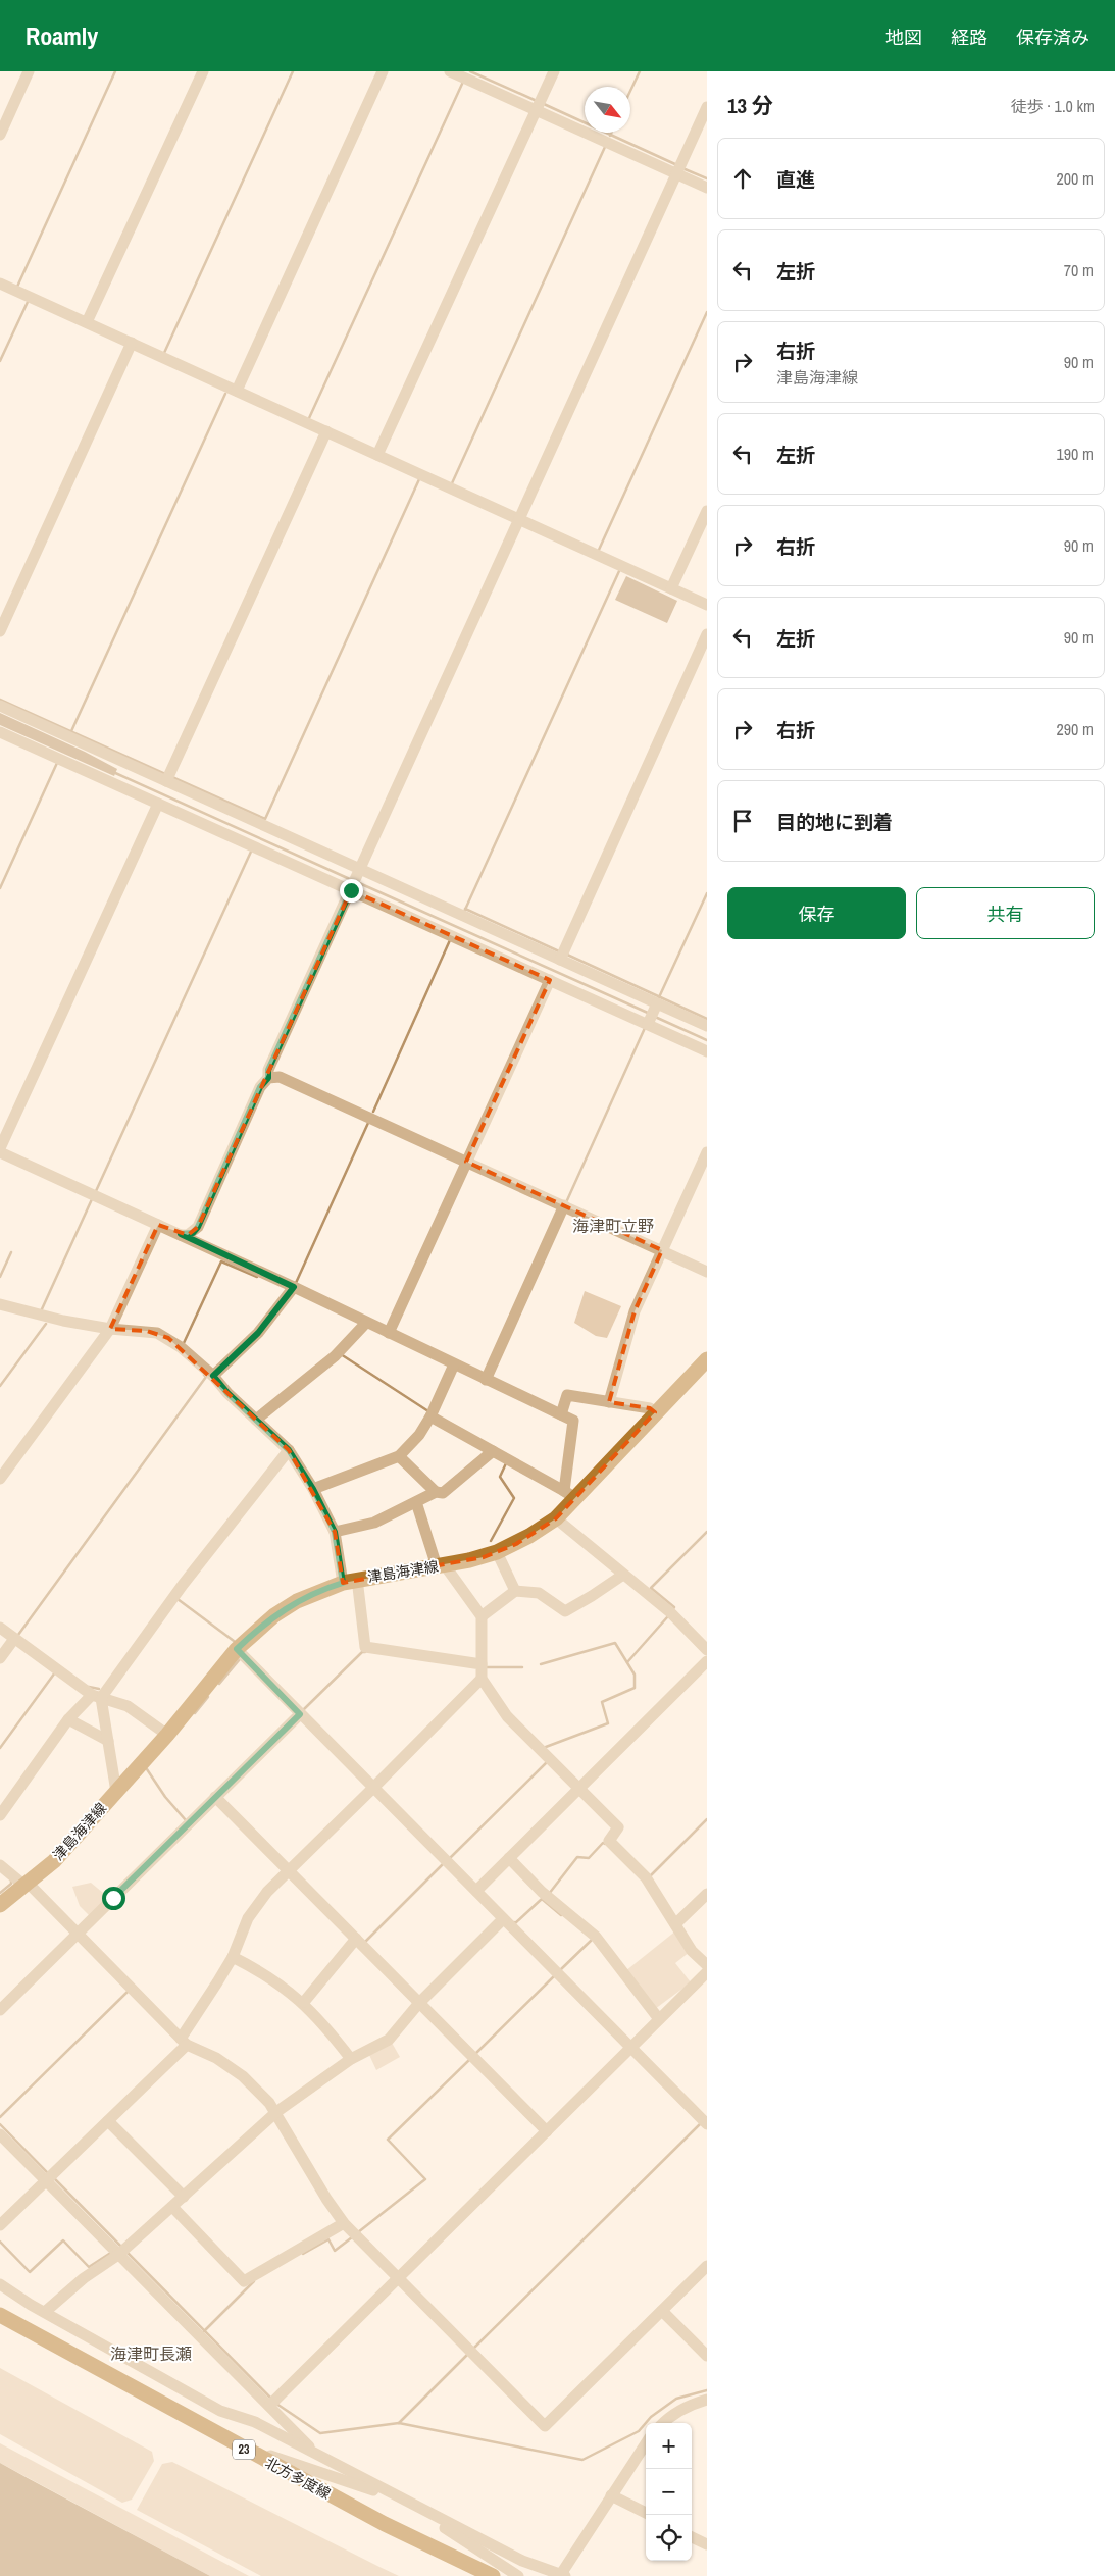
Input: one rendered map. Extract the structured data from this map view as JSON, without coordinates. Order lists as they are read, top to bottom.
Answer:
{
  "streets": {
    "main road": ["津島海津線", "23", "北方多度線"]
  },
  "districts": ["海津町立野", "海津町長瀬"],
  "north": "bottom right",
  "page": {
    "header": "Roamly",
    "nav": ["地図", "経路", "保存済み"],
    "heading": ["13 分", "徒歩 · 1.0 km"],
    "list": [
      ["直進", "200 m"],
      ["左折", "70 m"],
      ["右折", "津島海津線", "90 m"],
      ["左折", "190 m"],
      ["右折", "90 m"],
      ["左折", "90 m"],
      ["右折", "290 m"],
      "目的地に到着"
    ],
    "buttons": ["保存", "共有"],
    "map_buttons": ["+", "−"]
  }
}
